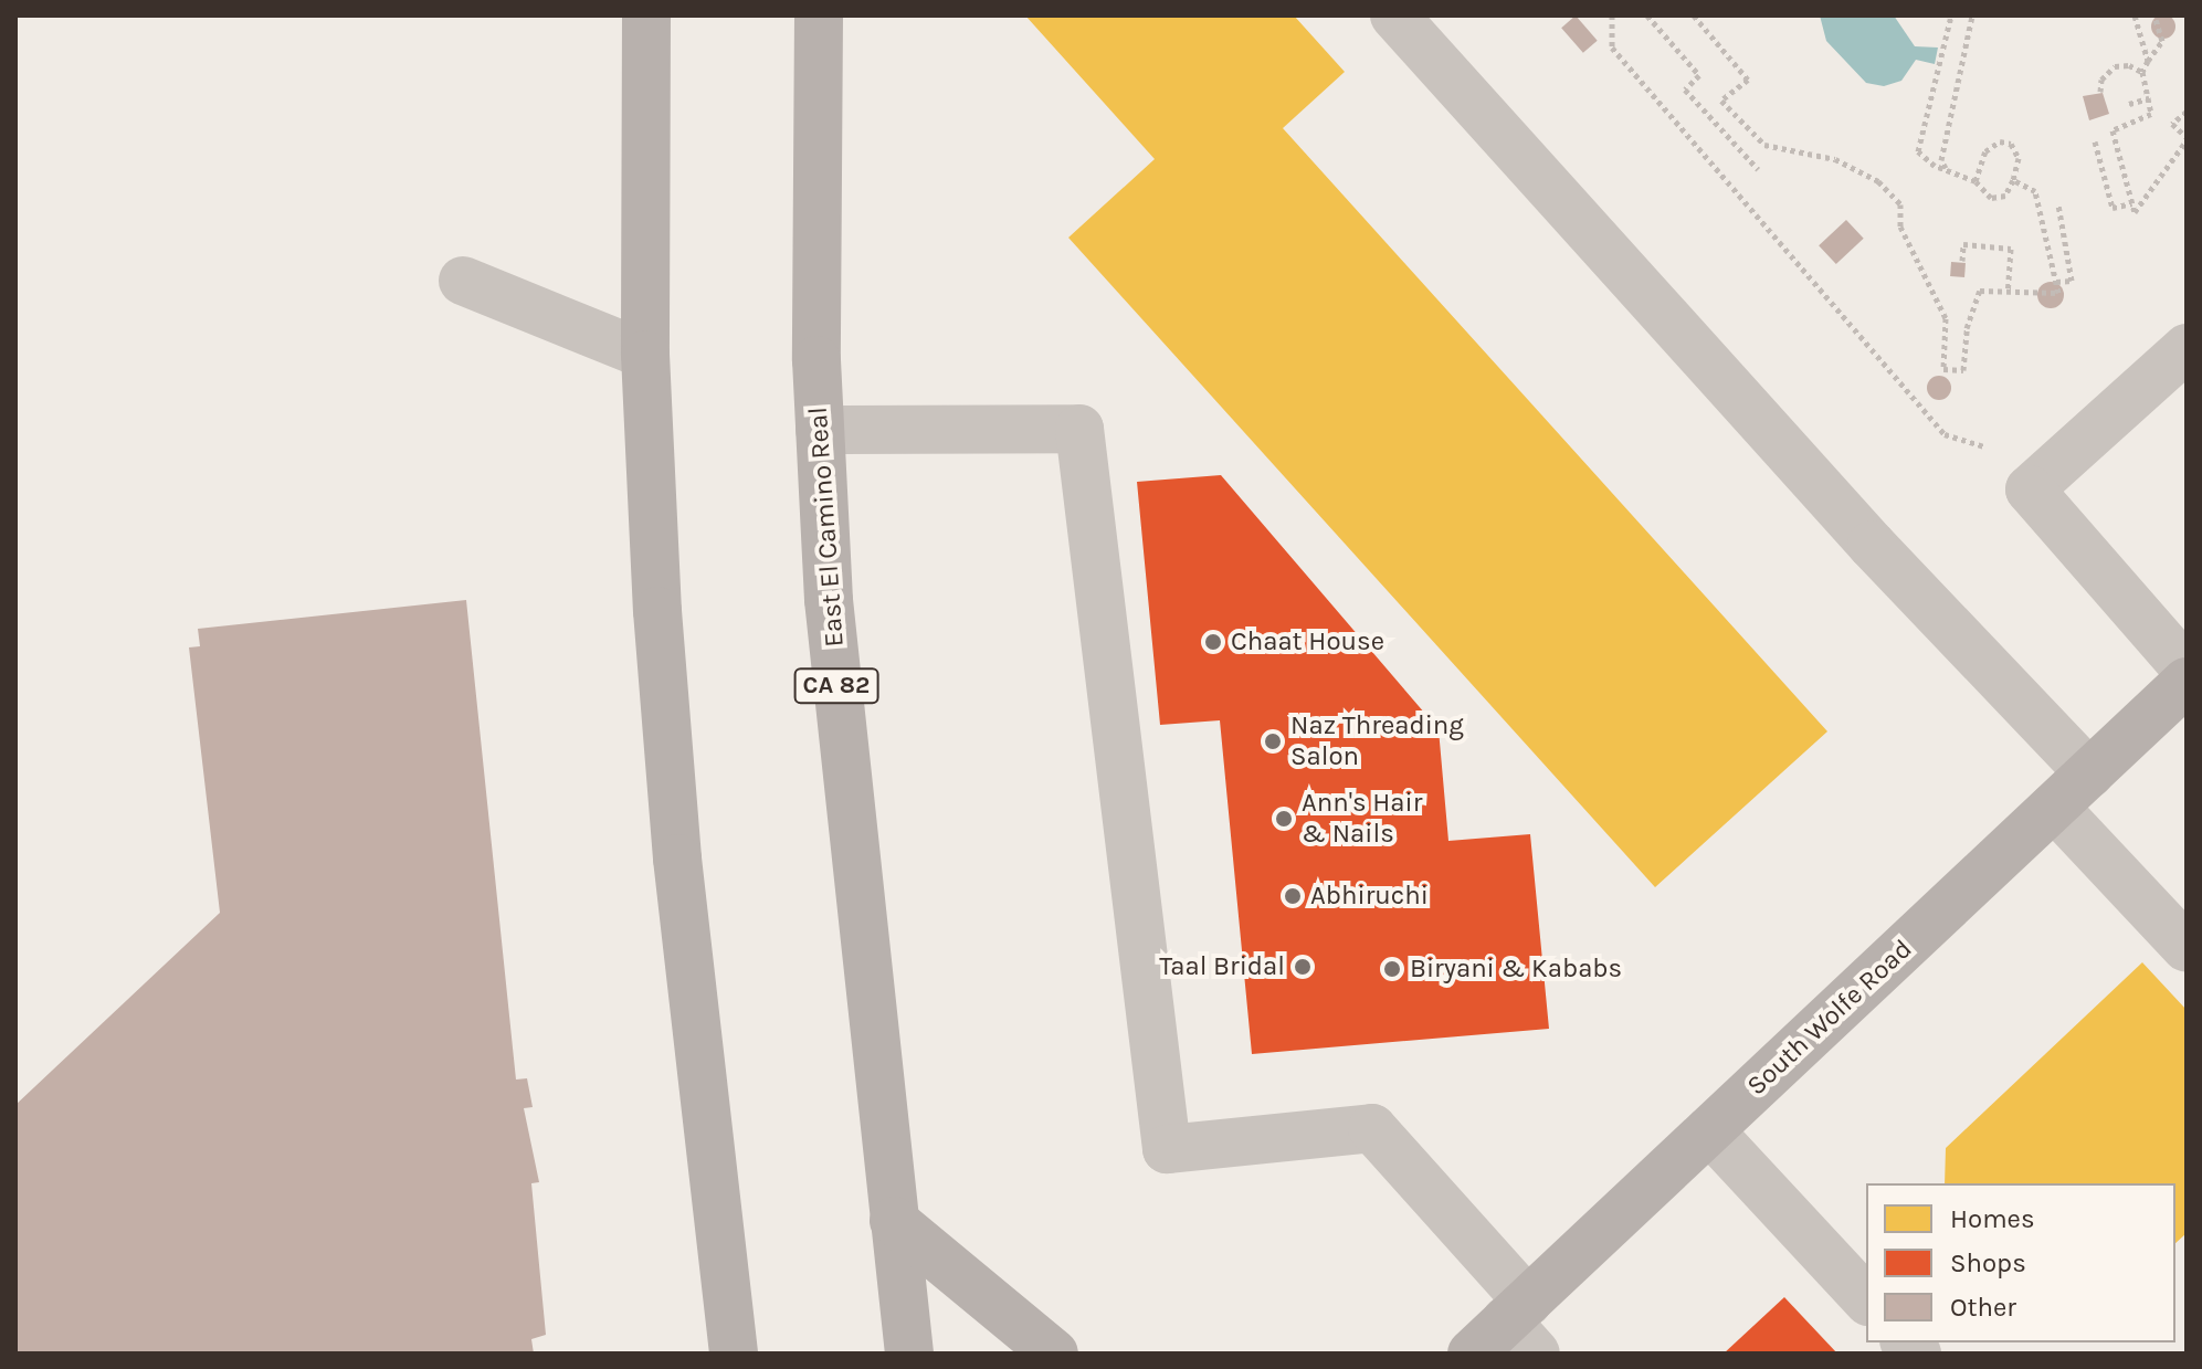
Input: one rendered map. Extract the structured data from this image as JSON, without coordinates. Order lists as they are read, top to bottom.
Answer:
{
  "streets": {
    "main road": ["East El Camino Real", "CA 82", "South Wolfe Road"]
  },
  "places": [
    "Chaat House",
    "Naz Threading Salon",
    "Ann's Hair & Nails",
    "Abhiruchi",
    "Taal Bridal",
    "Biryani & Kababs"
  ],
  "legend": ["Homes", "Shops", "Other"]
}
